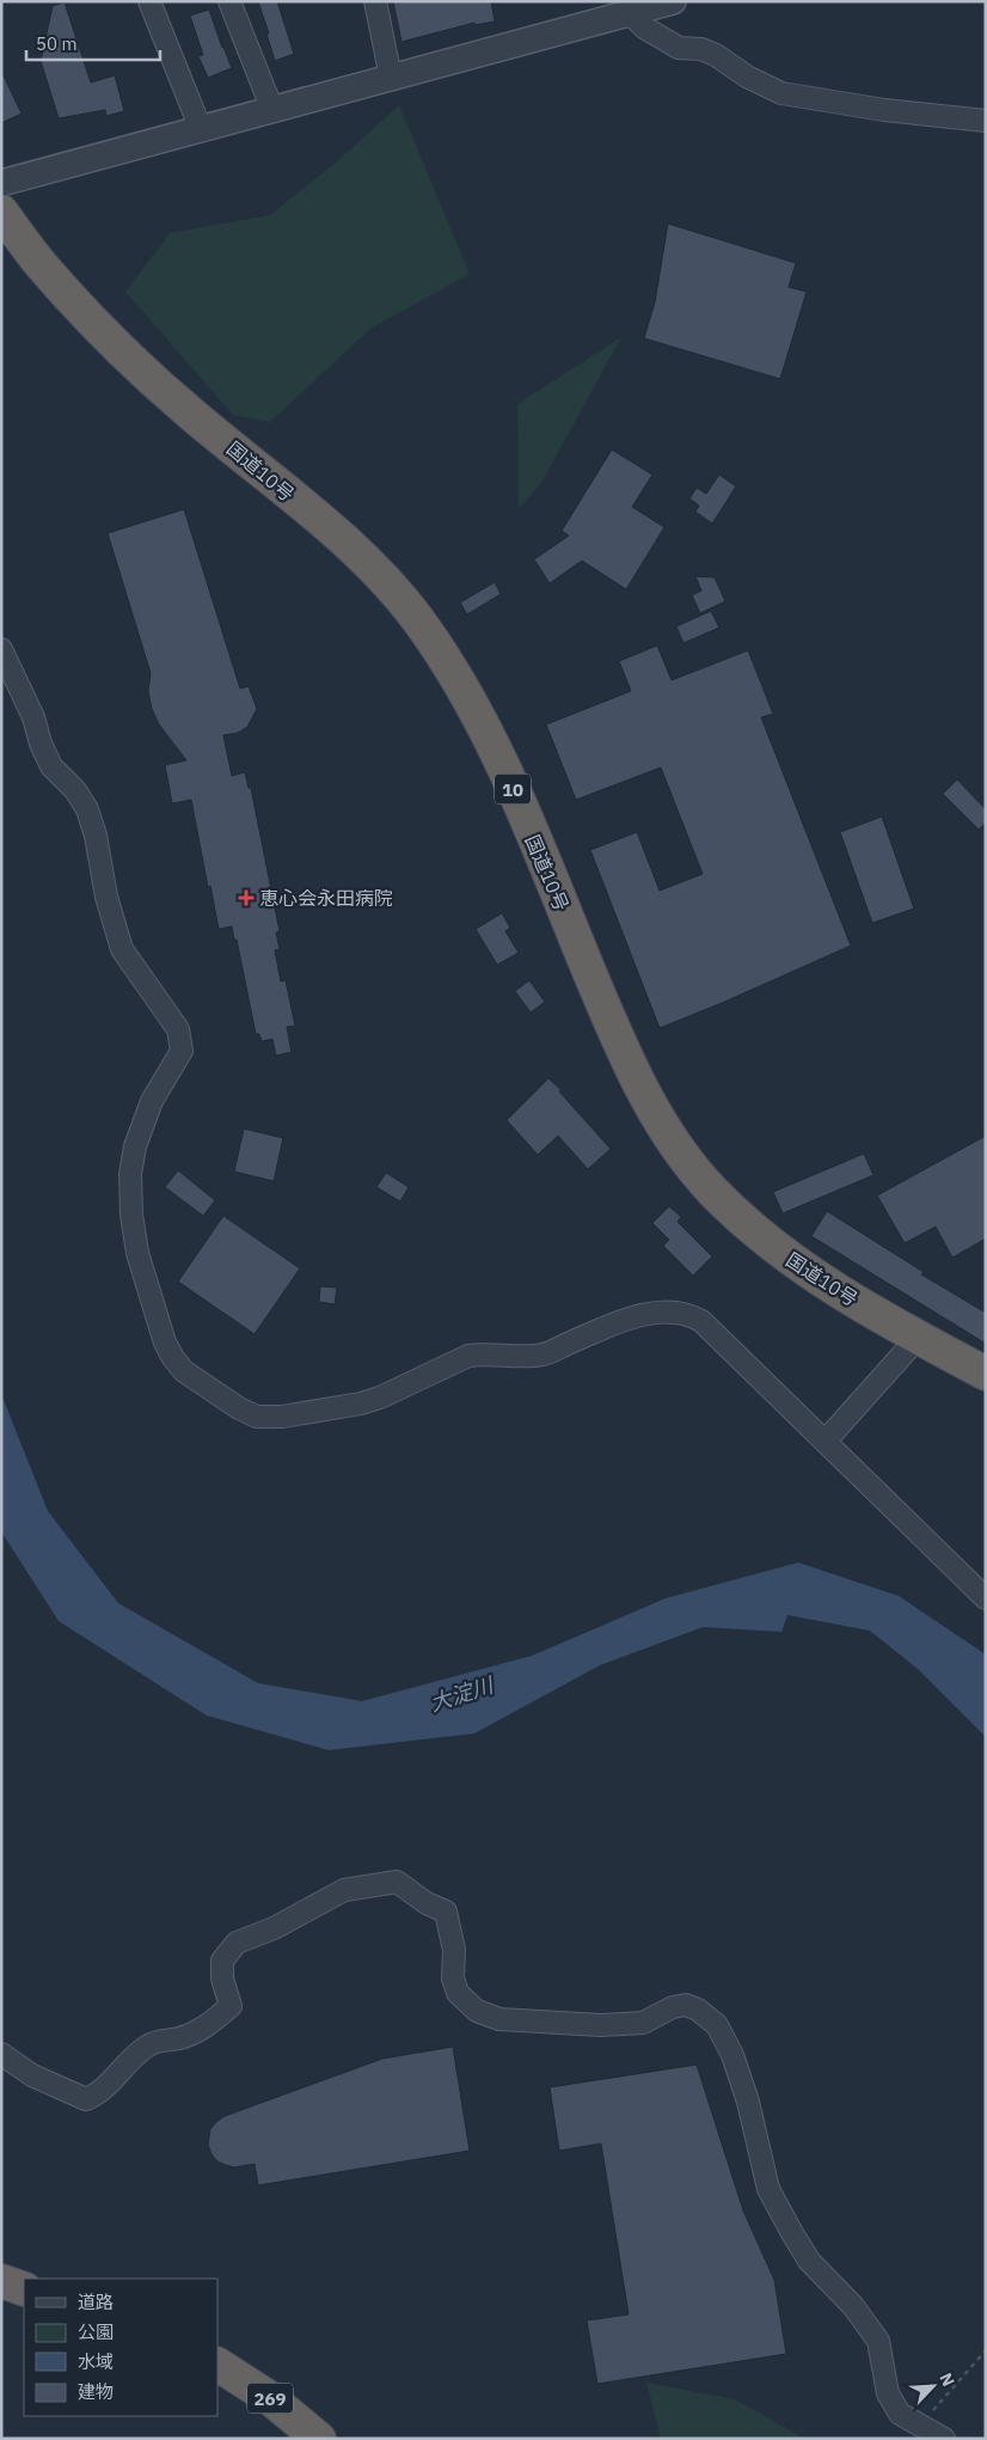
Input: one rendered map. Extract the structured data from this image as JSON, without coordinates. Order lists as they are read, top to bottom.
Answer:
{
  "streets": {
    "highway": ["国道10号", "10", "269"]
  },
  "water": ["大淀川"],
  "places": {
    "health": ["恵心会永田病院"]
  },
  "legend": [
    "道路",
    "公園",
    "水域",
    "建物"
  ],
  "scale_bar": "50 m",
  "north": "top right"
}
